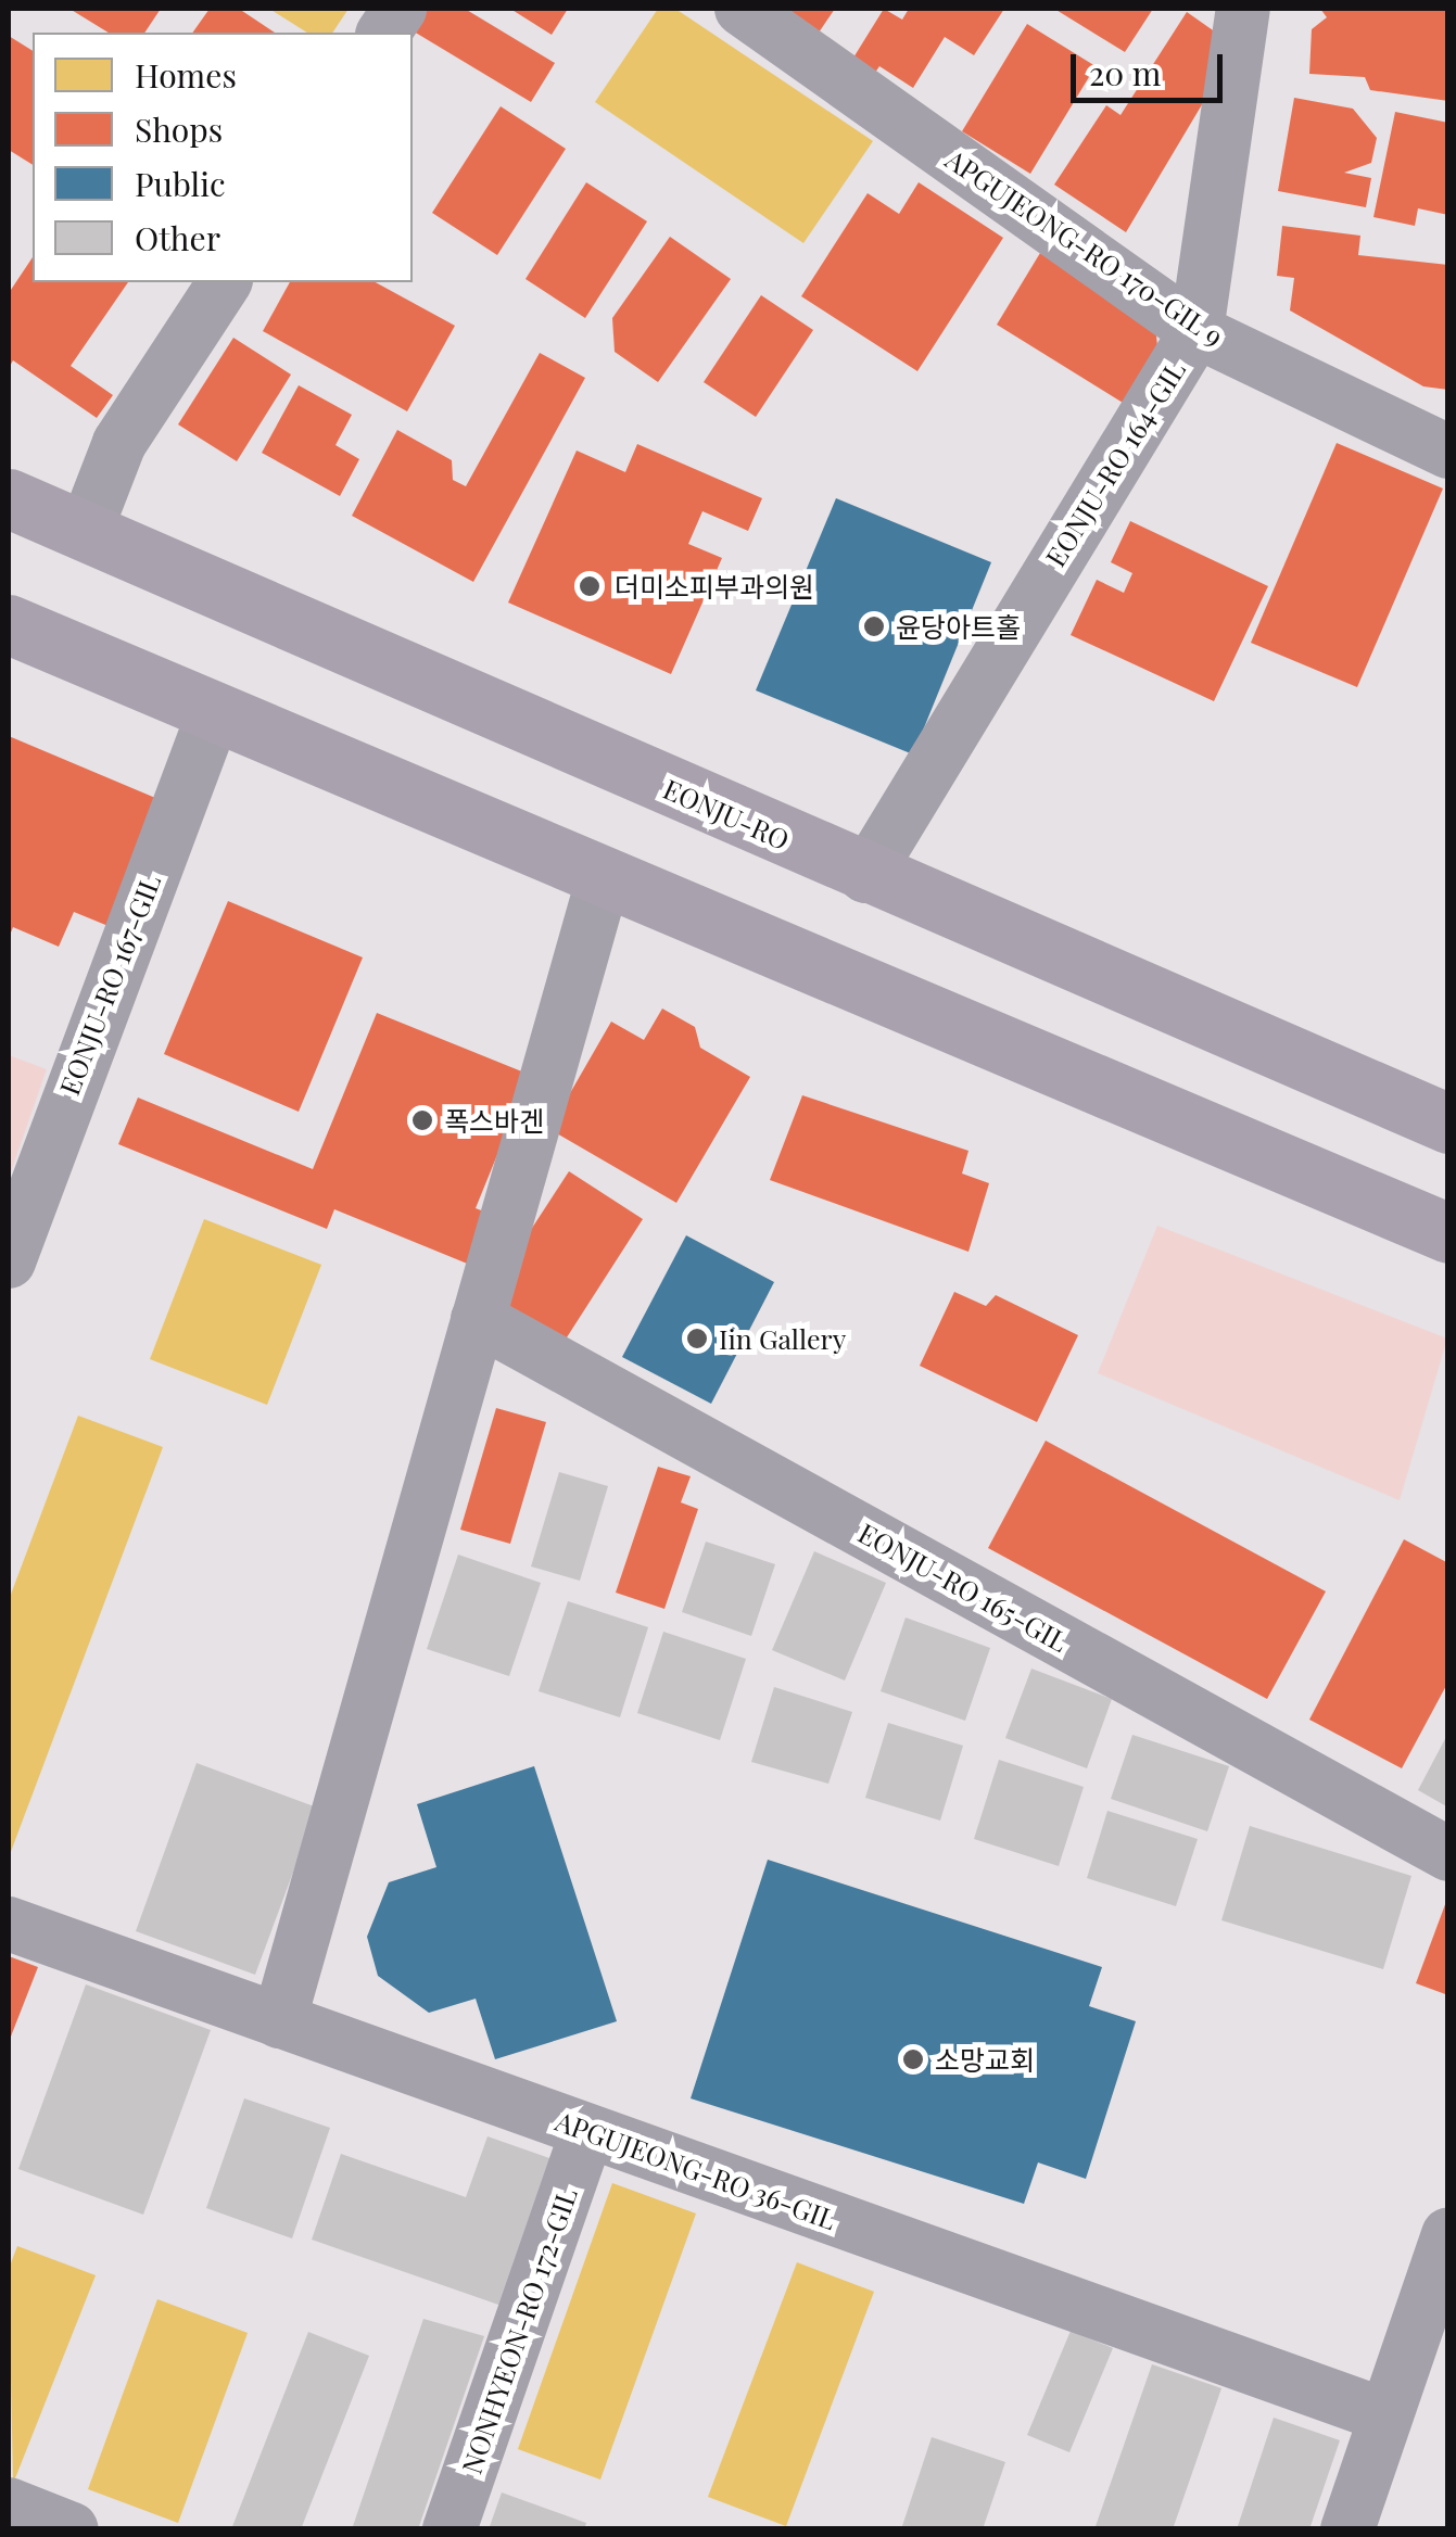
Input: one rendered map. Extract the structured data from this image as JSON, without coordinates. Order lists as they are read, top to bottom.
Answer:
{
  "streets": {
    "main road": ["EONJU-RO"],
    "street": [
      "APGUJEONG-RO 170-GIL 9",
      "EONJU-RO 164-GIL",
      "EONJU-RO 167-GIL",
      "EONJU-RO 165-GIL",
      "APGUJEONG-RO 36-GIL",
      "NONHYEON-RO 172-GIL"
    ]
  },
  "crossings": [
    ["APGUJEONG-RO 170-GIL 9", "EONJU-RO 164-GIL"],
    ["EONJU-RO 164-GIL", "EONJU-RO"],
    ["APGUJEONG-RO 36-GIL", "NONHYEON-RO 172-GIL"]
  ],
  "places": [
    "더미소피부과의원",
    "윤당아트홀",
    "폭스바겐",
    "Iin Gallery",
    "소망교회"
  ],
  "legend": [
    "Homes",
    "Shops",
    "Public",
    "Other"
  ],
  "scale_bar": "20 m"
}
